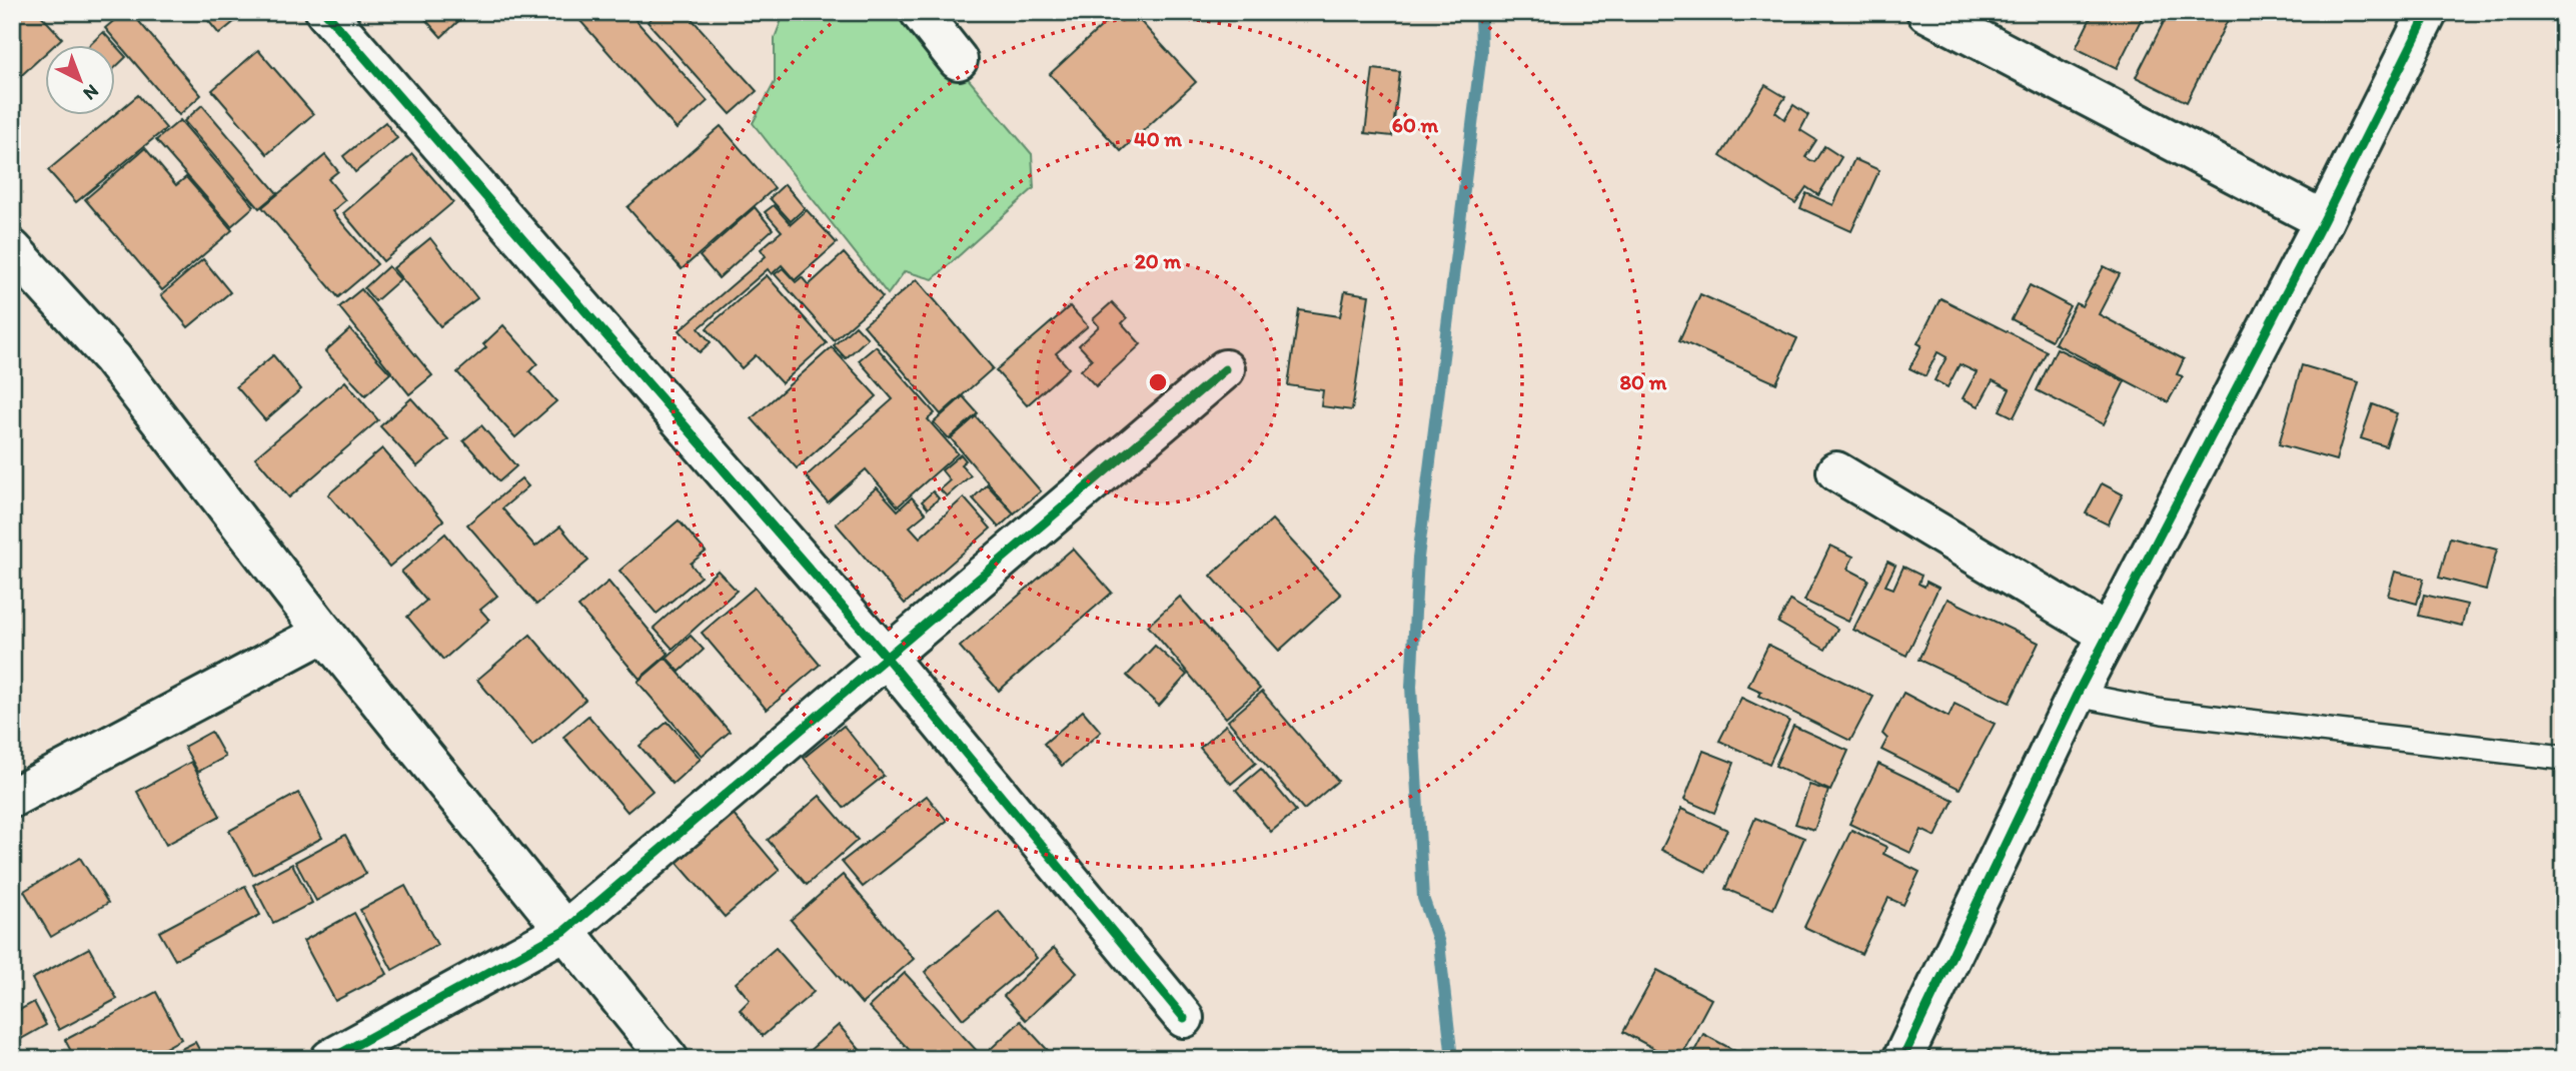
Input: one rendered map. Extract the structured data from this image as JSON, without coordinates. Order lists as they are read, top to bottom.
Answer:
{
  "north": "bottom right",
  "rings": [
    "60 m",
    "40 m",
    "20 m",
    "80 m"
  ]
}
